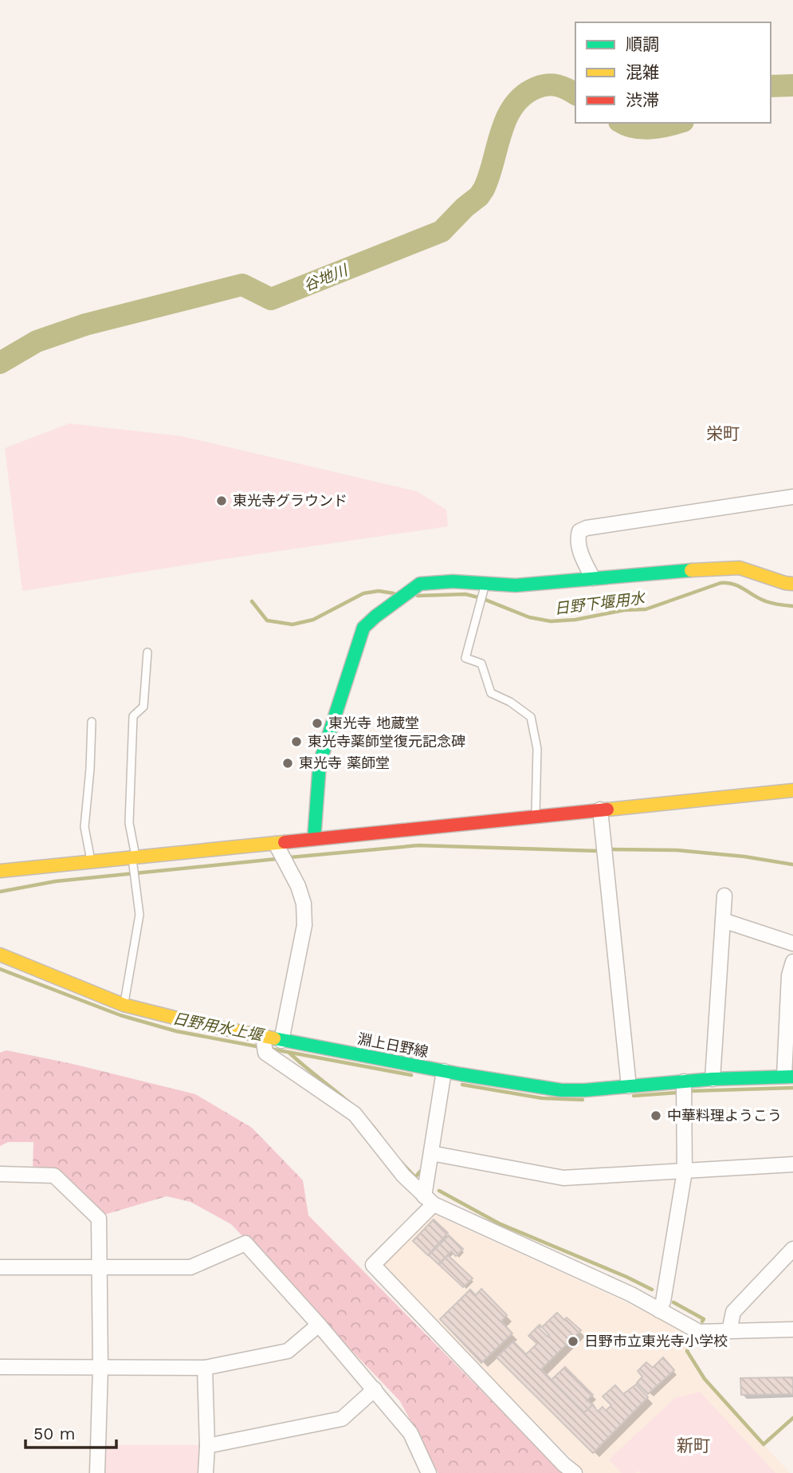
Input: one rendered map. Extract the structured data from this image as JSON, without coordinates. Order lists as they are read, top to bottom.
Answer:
{
  "streets": {
    "main road": ["淵上日野線"]
  },
  "districts": ["栄町", "新町"],
  "water": ["谷地川", "日野下堰用水", "日野用水上堰"],
  "places": [
    "東光寺グラウンド",
    "東光寺 地蔵堂",
    "東光寺薬師堂復元記念碑",
    "東光寺 薬師堂",
    "中華料理ようこう",
    "日野市立東光寺小学校"
  ],
  "legend": ["順調", "混雑", "渋滞"],
  "scale_bar": "50 m"
}
